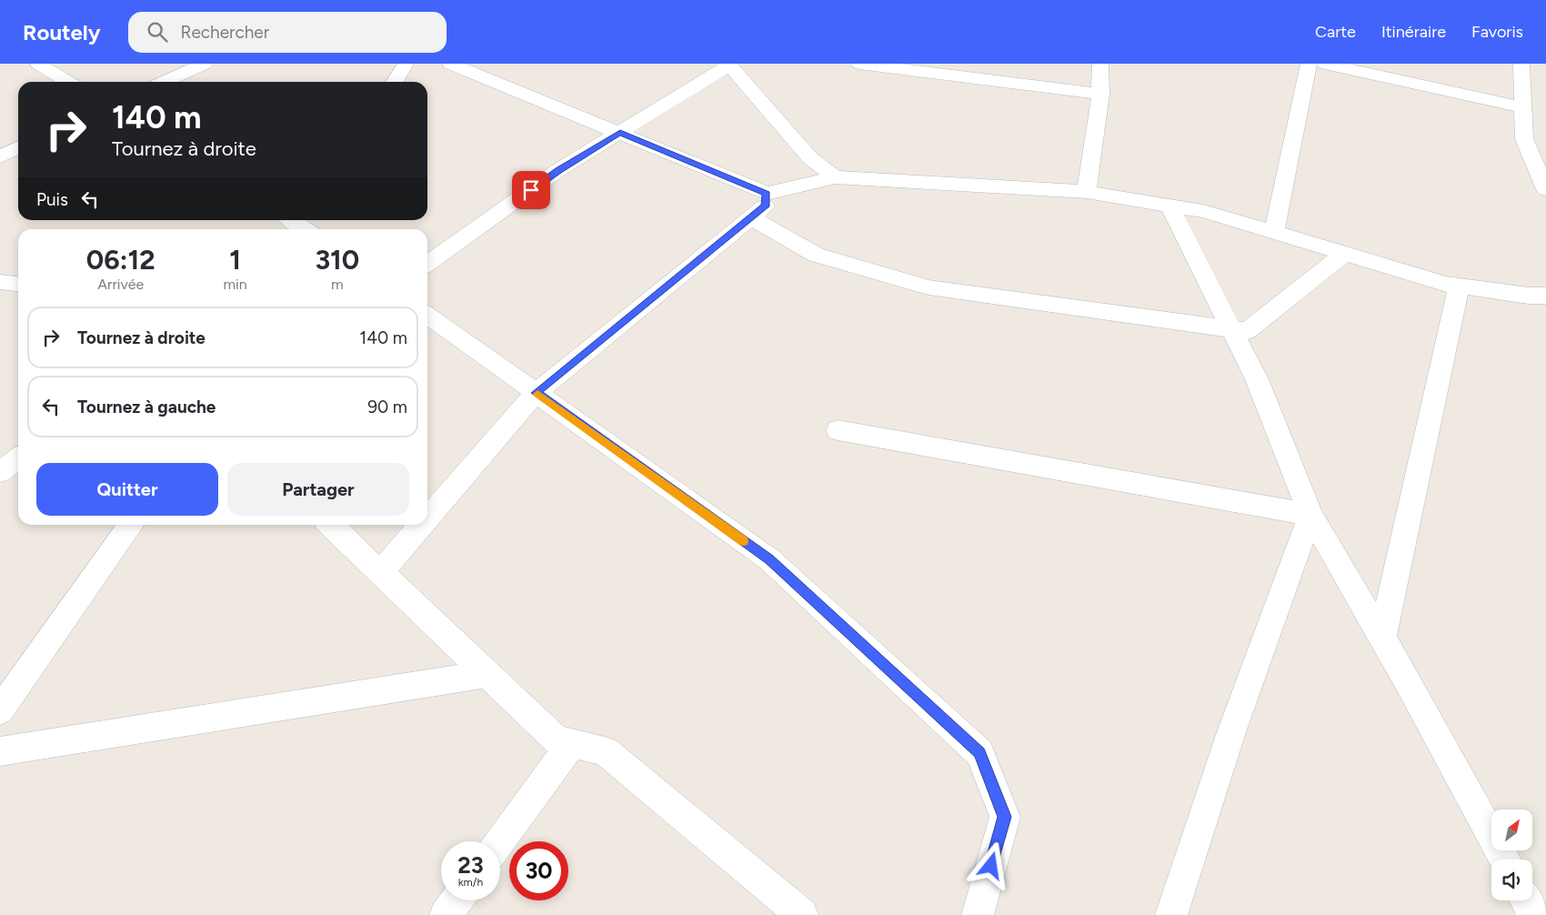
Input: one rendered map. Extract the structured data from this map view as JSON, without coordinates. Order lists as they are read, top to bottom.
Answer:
{
  "north": "top right",
  "page": {
    "header": "Routely",
    "search": "Rechercher",
    "nav": ["Carte", "Itinéraire", "Favoris"],
    "turn": ["140 m", "Tournez à droite"],
    "then": "Puis",
    "eta": [
      "06:12",
      "Arrivée",
      "1",
      "min",
      "310",
      "m"
    ],
    "list": [
      {
        "name": "Tournez à droite",
        "value": "140 m"
      },
      {
        "name": "Tournez à gauche",
        "value": "90 m"
      }
    ],
    "buttons": ["Quitter", "Partager"],
    "speed": "23 km/h",
    "limit": "30"
  }
}
